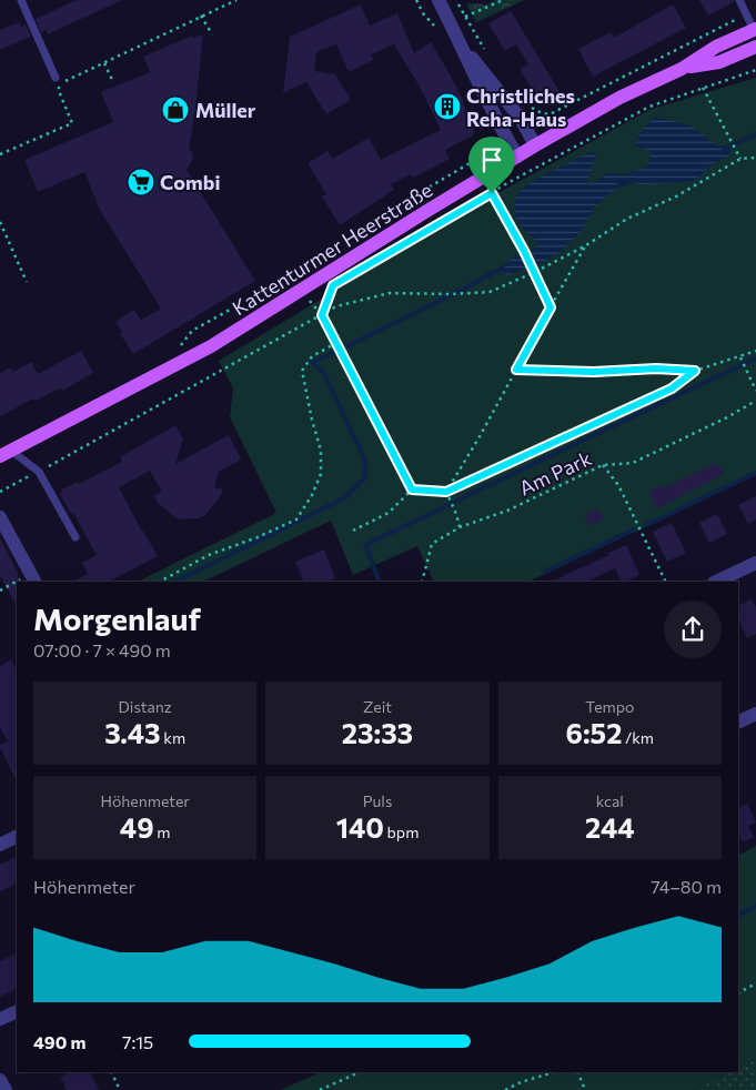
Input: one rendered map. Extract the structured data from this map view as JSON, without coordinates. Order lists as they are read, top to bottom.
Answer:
{
  "streets": {
    "main road": ["Kattenturmer Heerstraße"],
    "path": ["Am Park"]
  },
  "places": {
    "building": ["Christliches Reha-Haus"],
    "shop": ["Müller"],
    "supermarket": ["Combi"]
  },
  "page": {
    "heading": ["Morgenlauf", "07:00 · 7 × 490 m"],
    "stats": [
      ["Distanz", "3.43 km"],
      ["Zeit", "23:33"],
      ["Tempo", "6:52 /km"],
      ["Höhenmeter", "49 m"],
      ["Puls", "140 bpm"],
      ["kcal", "244"]
    ],
    "chart": ["Höhenmeter", "74–80 m"],
    "list": [
      {
        "name": "490 m",
        "note": "7:15"
      }
    ]
  }
}
